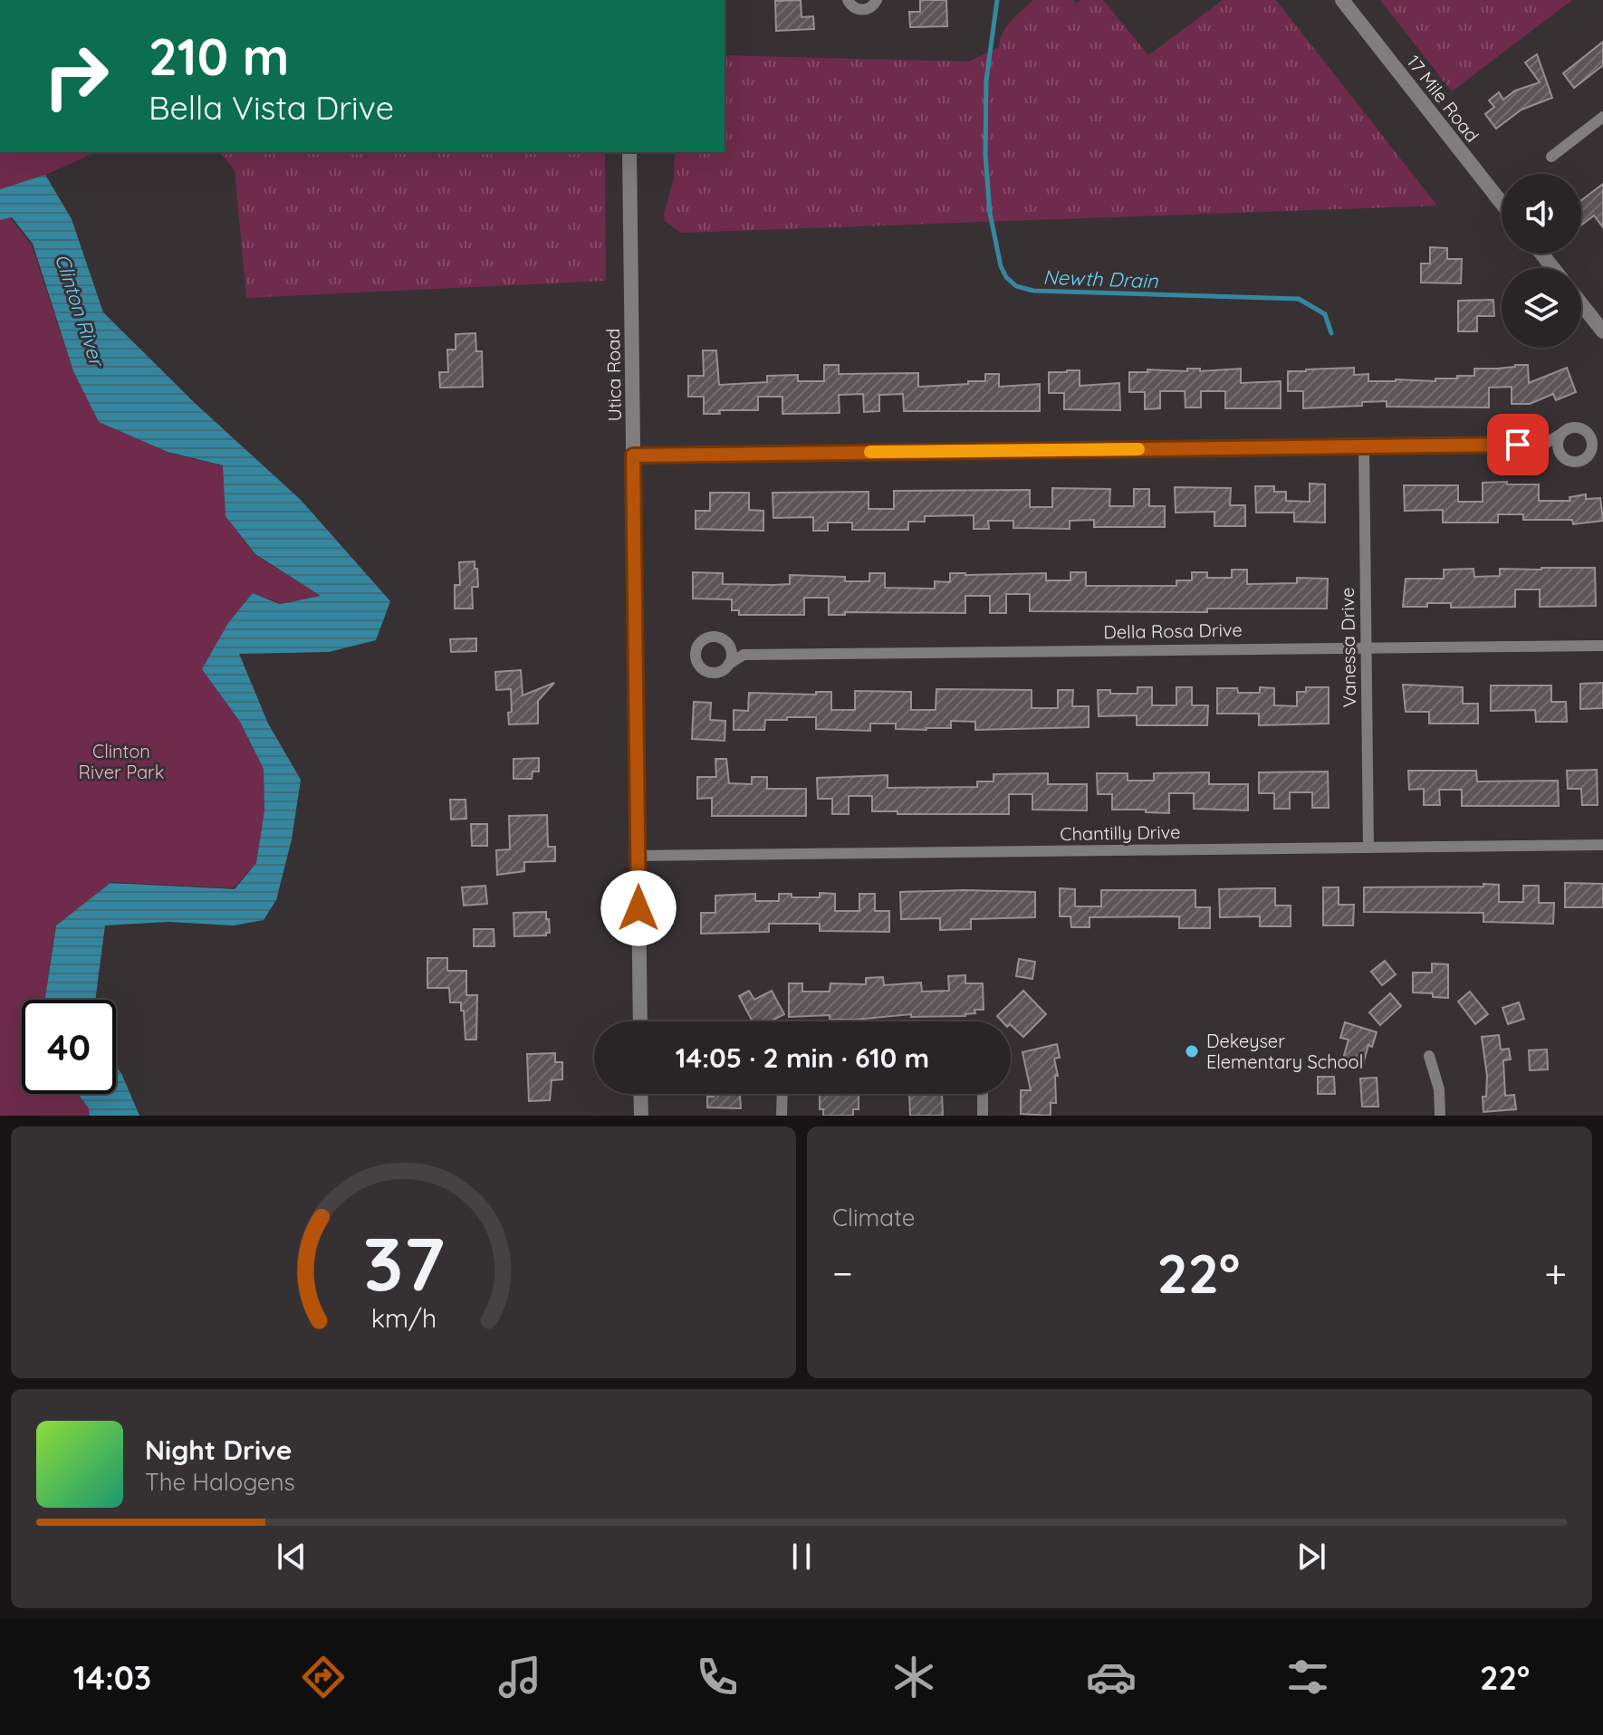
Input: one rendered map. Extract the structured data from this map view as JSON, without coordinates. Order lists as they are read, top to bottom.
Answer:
{
  "streets": {
    "street": [
      "17 Mile Road",
      "Utica Road",
      "Della Rosa Drive",
      "Vanessa Drive",
      "Chantilly Drive"
    ]
  },
  "crossings": [
    ["Utica Road", "Chantilly Drive"],
    ["Della Rosa Drive", "Vanessa Drive"],
    ["Vanessa Drive", "Chantilly Drive"]
  ],
  "water": ["Newth Drain", "Clinton River"],
  "parks": ["Clinton River Park"],
  "places": ["Dekeyser Elementary School"],
  "page": {
    "turn": ["210 m", "Bella Vista Drive"],
    "limit": "40",
    "trip": "14:05 · 2 min · 610 m",
    "tile": "Climate",
    "heat": ["−", "22°", "+"],
    "song": ["Night Drive", "The Halogens"],
    "tabs": ["14:03", "22°"],
    "gauge": ["37", "km/h"]
  }
}
